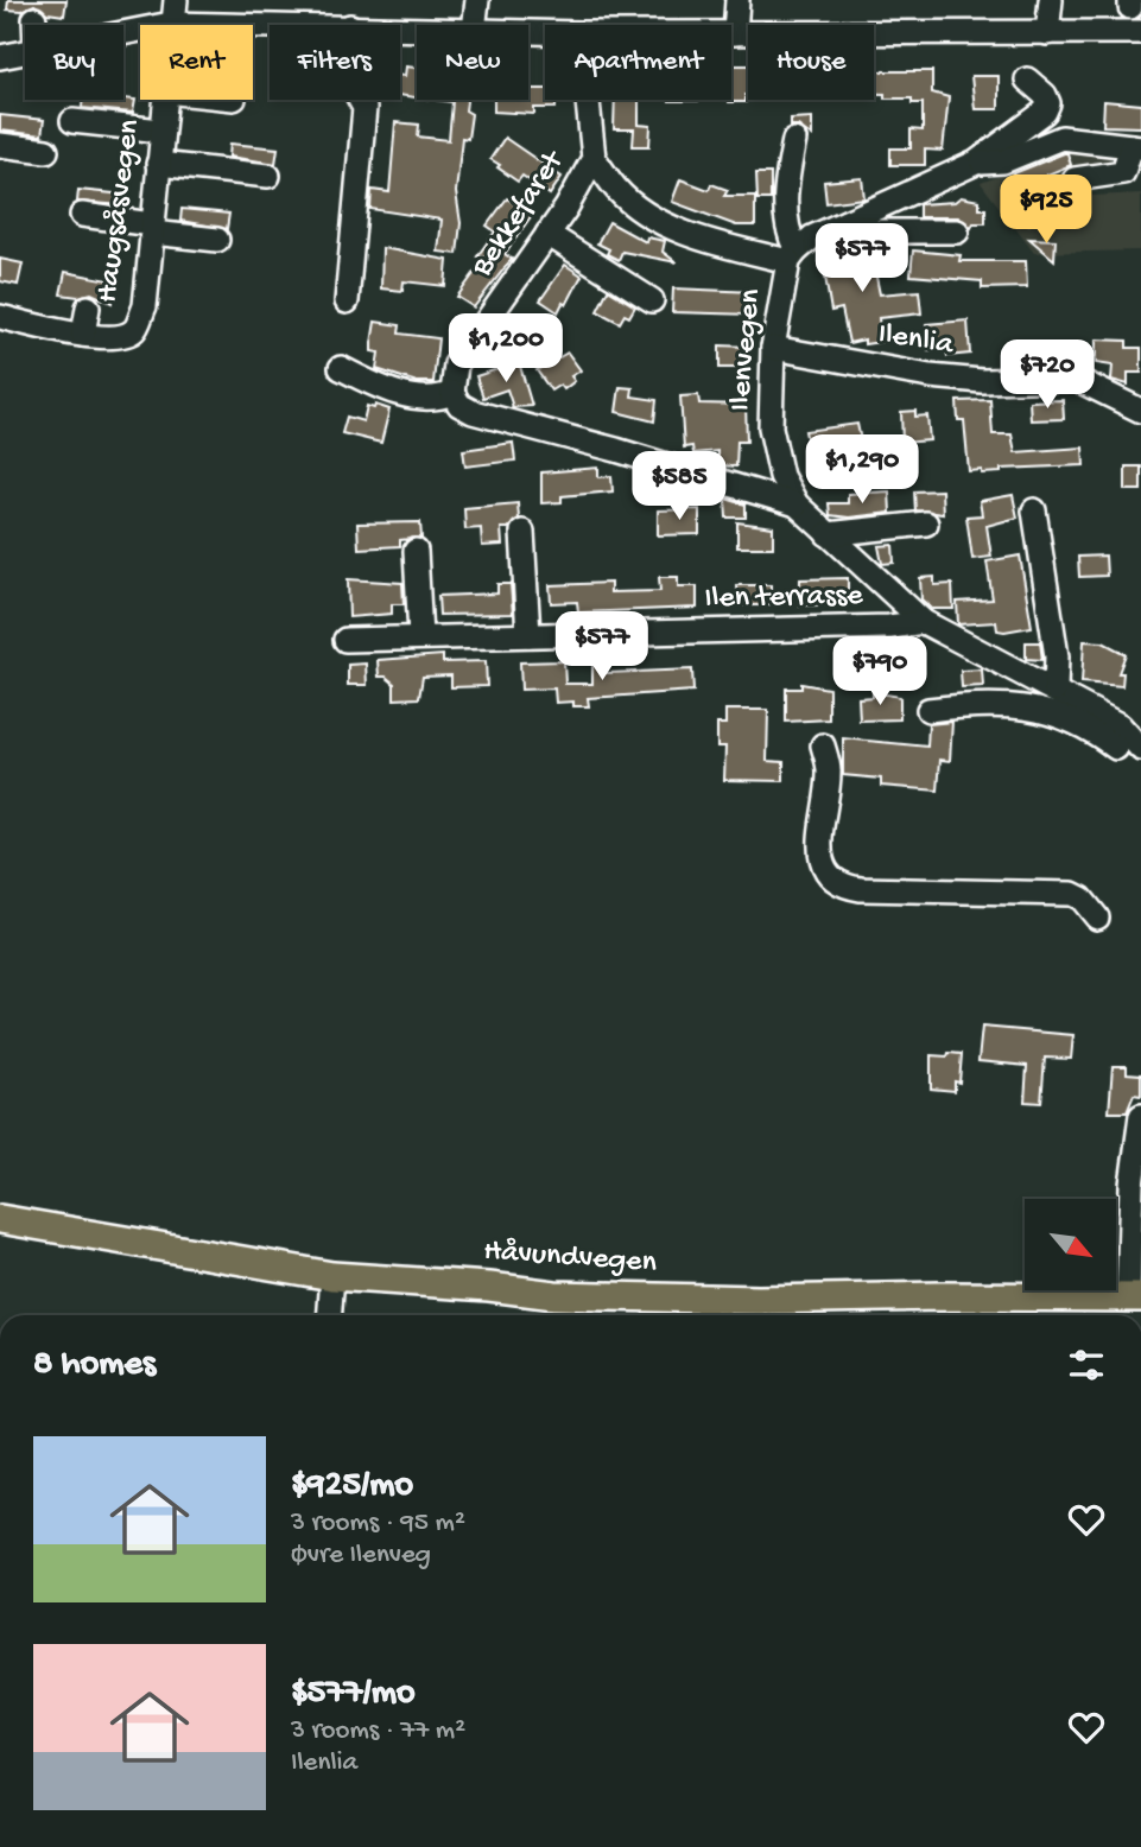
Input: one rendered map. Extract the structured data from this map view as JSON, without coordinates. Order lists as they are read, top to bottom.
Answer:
{
  "streets": {
    "main road": ["Håvundvegen"],
    "street": [
      "Haugsåsvegen",
      "Bekkefaret",
      "Ilenlia",
      "Ilenvegen",
      "Ilen terrasse"
    ]
  },
  "crossings": [
    ["Bekkefaret", "Ilenvegen"],
    ["Ilenlia", "Ilenvegen"],
    ["Ilenvegen", "Ilen terrasse"]
  ],
  "north": "bottom right",
  "page": {
    "chip": [
      "Buy",
      "Rent",
      "Filters",
      "New",
      "Apartment",
      "House"
    ],
    "price": [
      "$925",
      "$577",
      "$1,200",
      "$720",
      "$1,290",
      "$585",
      "$577",
      "$790"
    ],
    "heading": "8 homes",
    "list": [
      {
        "name": "$925/mo",
        "note": "3 rooms · 95 m² · Øvre Ilenveg"
      },
      {
        "name": "$577/mo",
        "note": "3 rooms · 77 m² · Ilenlia"
      }
    ]
  }
}
